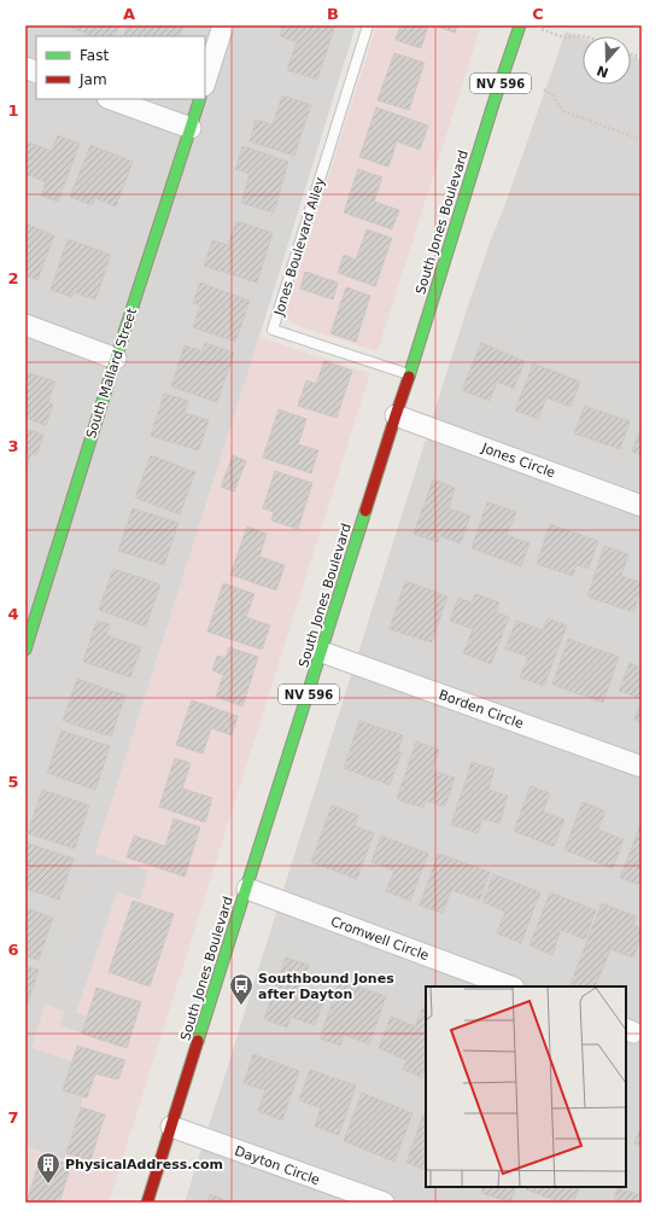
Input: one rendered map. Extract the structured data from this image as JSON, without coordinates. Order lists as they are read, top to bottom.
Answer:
{
  "streets": {
    "main road": ["NV 596", "South Jones Boulevard", "South Mallard Street"],
    "street": [
      "Jones Circle",
      "Borden Circle",
      "Cromwell Circle",
      "Dayton Circle"
    ],
    "lane": ["Jones Boulevard Alley"]
  },
  "crossings": [
    ["South Jones Boulevard", "Jones Boulevard Alley"],
    ["South Jones Boulevard", "Jones Circle"],
    ["South Jones Boulevard", "Borden Circle"],
    ["South Jones Boulevard", "Cromwell Circle"],
    ["South Jones Boulevard", "Dayton Circle"]
  ],
  "places": {
    "bus stop": ["Southbound Jones after Dayton"],
    "building": ["PhysicalAddress.com"]
  },
  "legend": ["Fast", "Jam"],
  "north": "bottom",
  "grid": {
    "columns": ["A", "B", "C"],
    "rows": [
      "1",
      "2",
      "3",
      "4",
      "5",
      "6",
      "7"
    ]
  }
}
